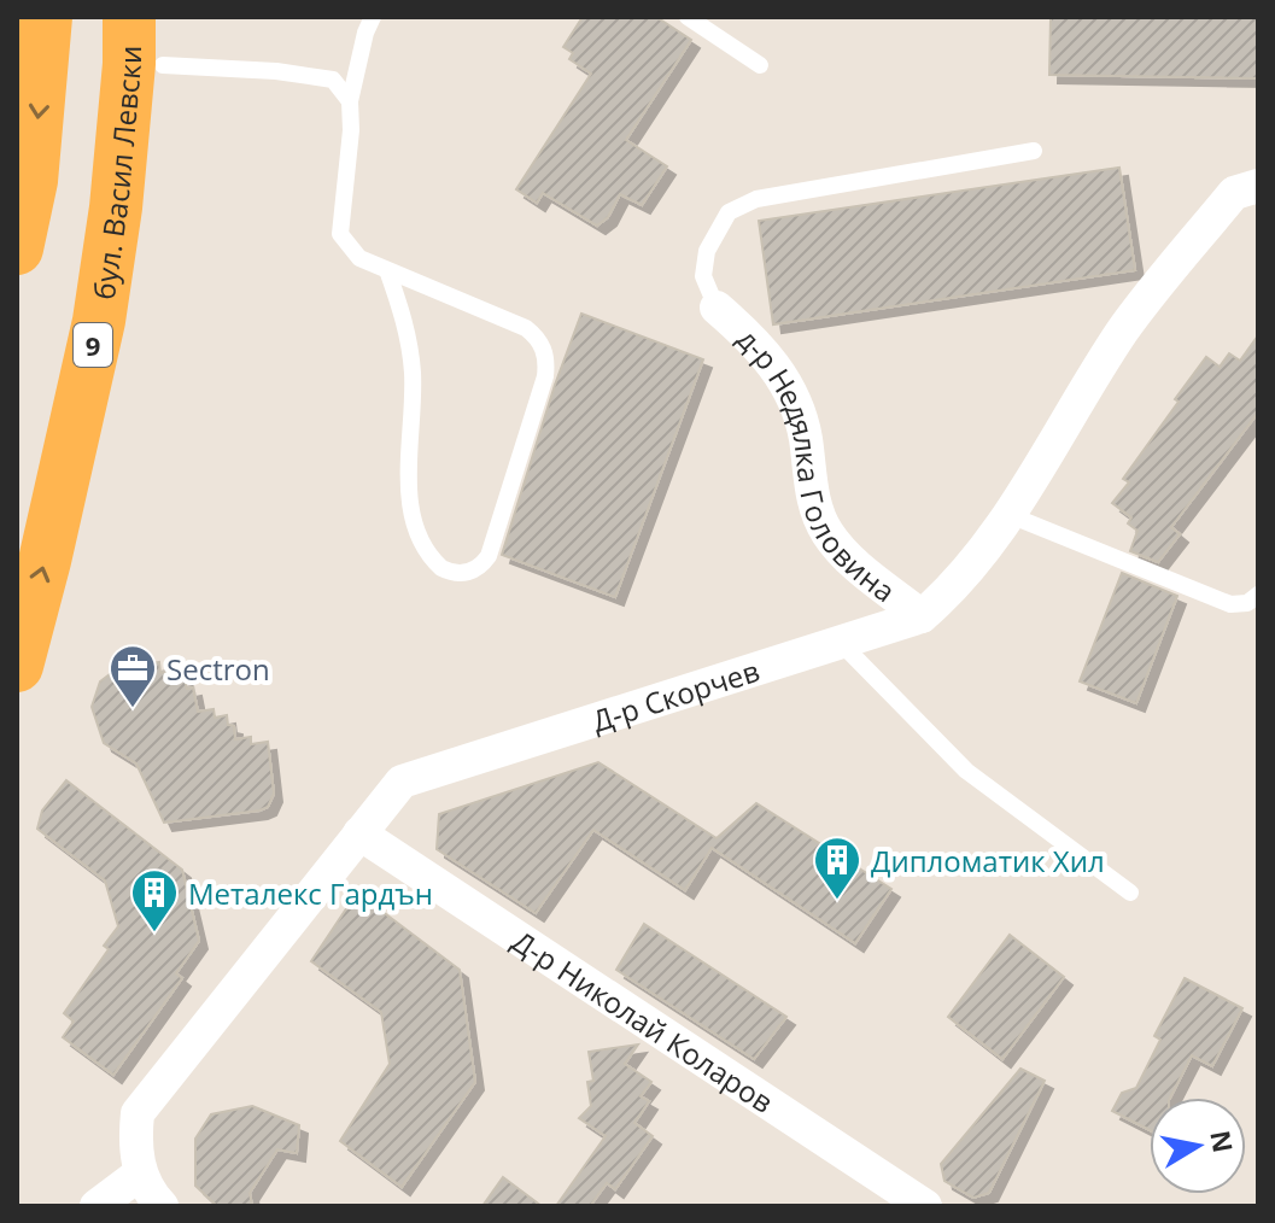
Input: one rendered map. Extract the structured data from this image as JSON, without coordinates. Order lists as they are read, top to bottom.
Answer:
{
  "streets": {
    "highway": ["бул. Васил Левски", "9"],
    "street": ["д-р Недялка Головина", "Д-р Скорчев", "Д-р Николай Коларов"]
  },
  "crossings": [
    ["д-р Недялка Головина", "Д-р Скорчев"],
    ["Д-р Скорчев", "Д-р Николай Коларов"]
  ],
  "places": {
    "office": ["Sectron"],
    "building": ["Дипломатик Хил", "Металекс Гардън"]
  },
  "north": "right"
}
